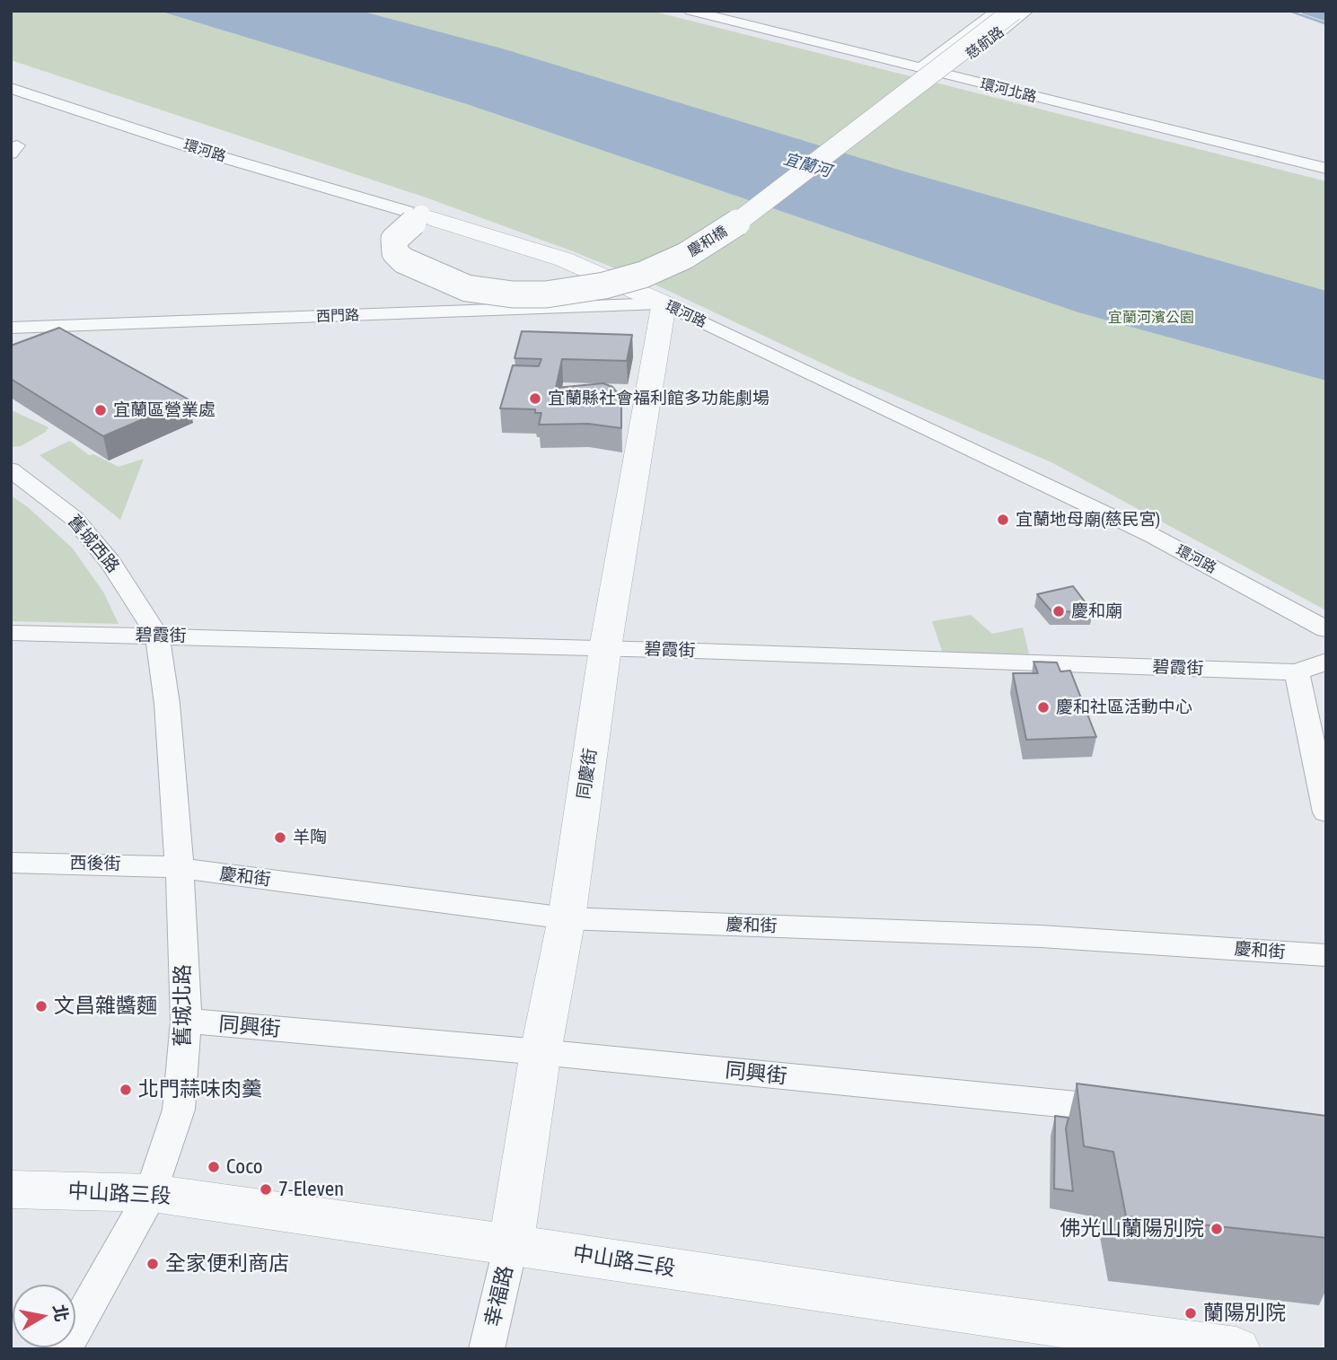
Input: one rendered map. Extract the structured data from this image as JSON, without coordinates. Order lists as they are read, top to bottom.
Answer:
{
  "streets": {
    "street": [
      "慈航路",
      "環河北路",
      "環河路",
      "慶和橋",
      "西門路",
      "舊城西路",
      "碧霞街",
      "同慶街",
      "西後街",
      "慶和街",
      "舊城北路",
      "同興街",
      "中山路三段",
      "幸福路"
    ]
  },
  "crossings": [
    ["慈航路", "環河北路"],
    ["環河路", "慶和橋"],
    ["環河路", "西門路"],
    ["環河路", "同慶街"],
    ["西門路", "同慶街"],
    ["舊城西路", "碧霞街"],
    ["舊城西路", "舊城北路"],
    ["碧霞街", "同慶街"],
    ["碧霞街", "舊城北路"],
    ["同慶街", "慶和街"],
    ["同慶街", "同興街"],
    ["同慶街", "中山路三段"],
    ["同慶街", "幸福路"],
    ["西後街", "慶和街"],
    ["西後街", "舊城北路"],
    ["慶和街", "舊城北路"],
    ["舊城北路", "同興街"],
    ["舊城北路", "中山路三段"],
    ["中山路三段", "幸福路"]
  ],
  "water": ["宜蘭河"],
  "parks": ["宜蘭河濱公園"],
  "places": [
    "宜蘭縣社會福利館多功能劇場",
    "宜蘭區營業處",
    "宜蘭地母廟(慈民宮)",
    "慶和廟",
    "慶和社區活動中心",
    "羊陶",
    "文昌雜醬麵",
    "北門蒜味肉羹",
    "Coco",
    "7-Eleven",
    "佛光山蘭陽別院",
    "全家便利商店",
    "蘭陽別院"
  ],
  "north": "right"
}
